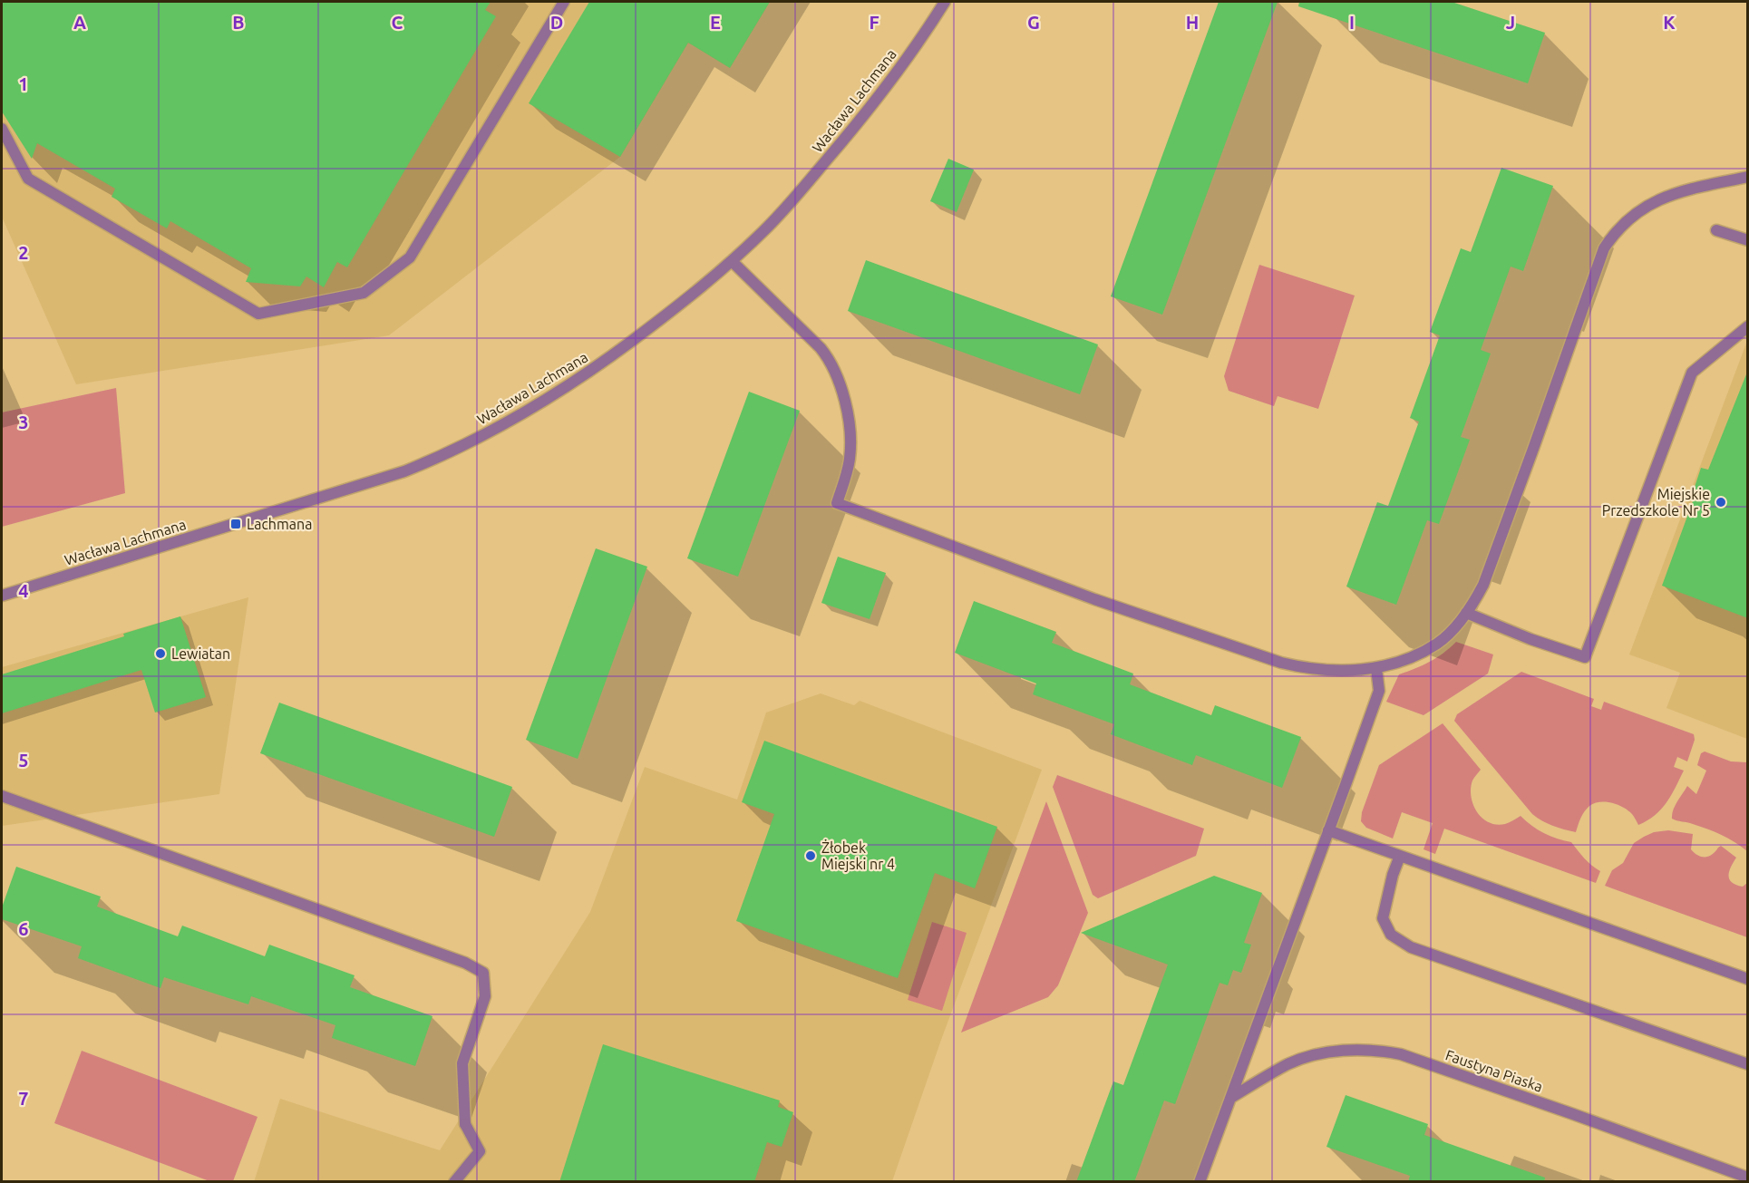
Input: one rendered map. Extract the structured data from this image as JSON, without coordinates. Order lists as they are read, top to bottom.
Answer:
{
  "streets": {
    "street": ["Wacława Lachmana", "Faustyna Piaska"]
  },
  "places": {
    "other": ["Miejskie Przedszkole Nr 5", "Lewiatan", "Żłobek Miejski nr 4"],
    "transit": ["Lachmana"]
  },
  "grid": {
    "columns": [
      "A",
      "B",
      "C",
      "D",
      "E",
      "F",
      "G",
      "H",
      "I",
      "J",
      "K"
    ],
    "rows": [
      "1",
      "2",
      "3",
      "4",
      "5",
      "6",
      "7"
    ]
  }
}
